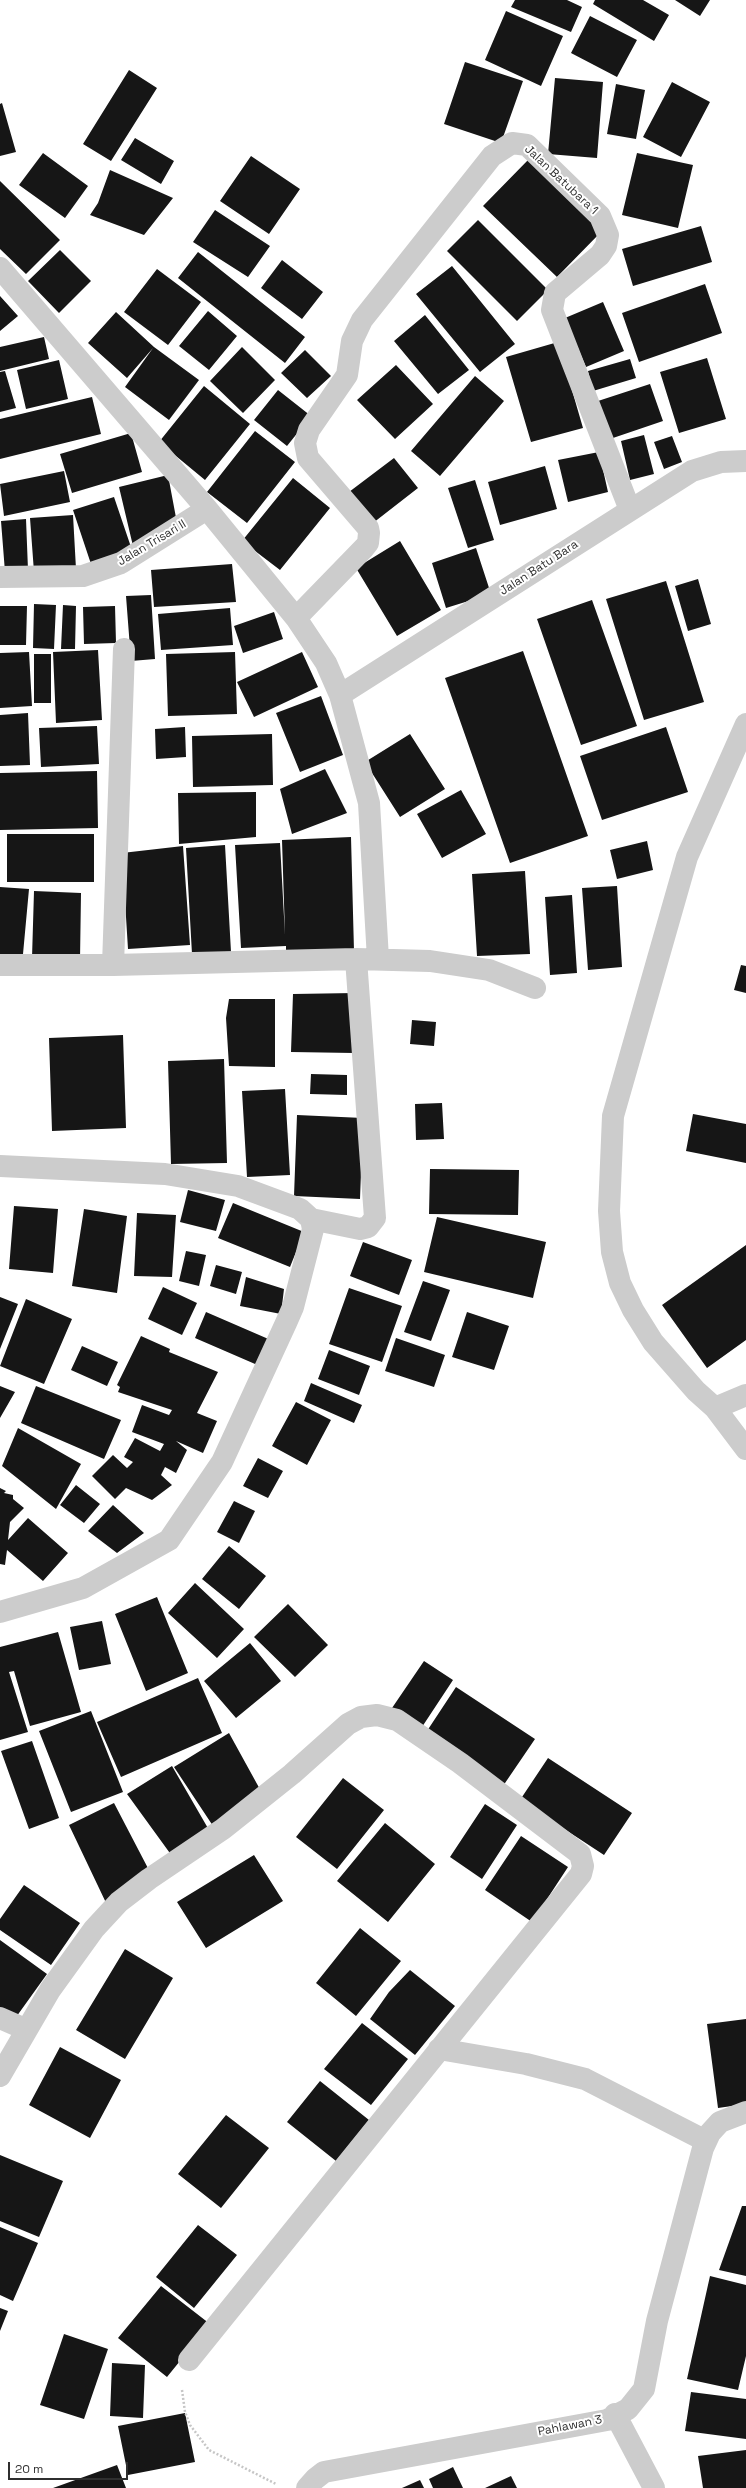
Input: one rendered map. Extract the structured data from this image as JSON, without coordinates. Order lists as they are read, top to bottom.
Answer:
{
  "streets": {
    "street": [
      "Jalan Batubara 1",
      "Jalan Trisari II",
      "Jalan Batu Bara",
      "Pahlawan 3"
    ]
  },
  "crossings": [
    ["Jalan Batubara 1", "Jalan Batu Bara"]
  ],
  "scale_bar": "20 m"
}
